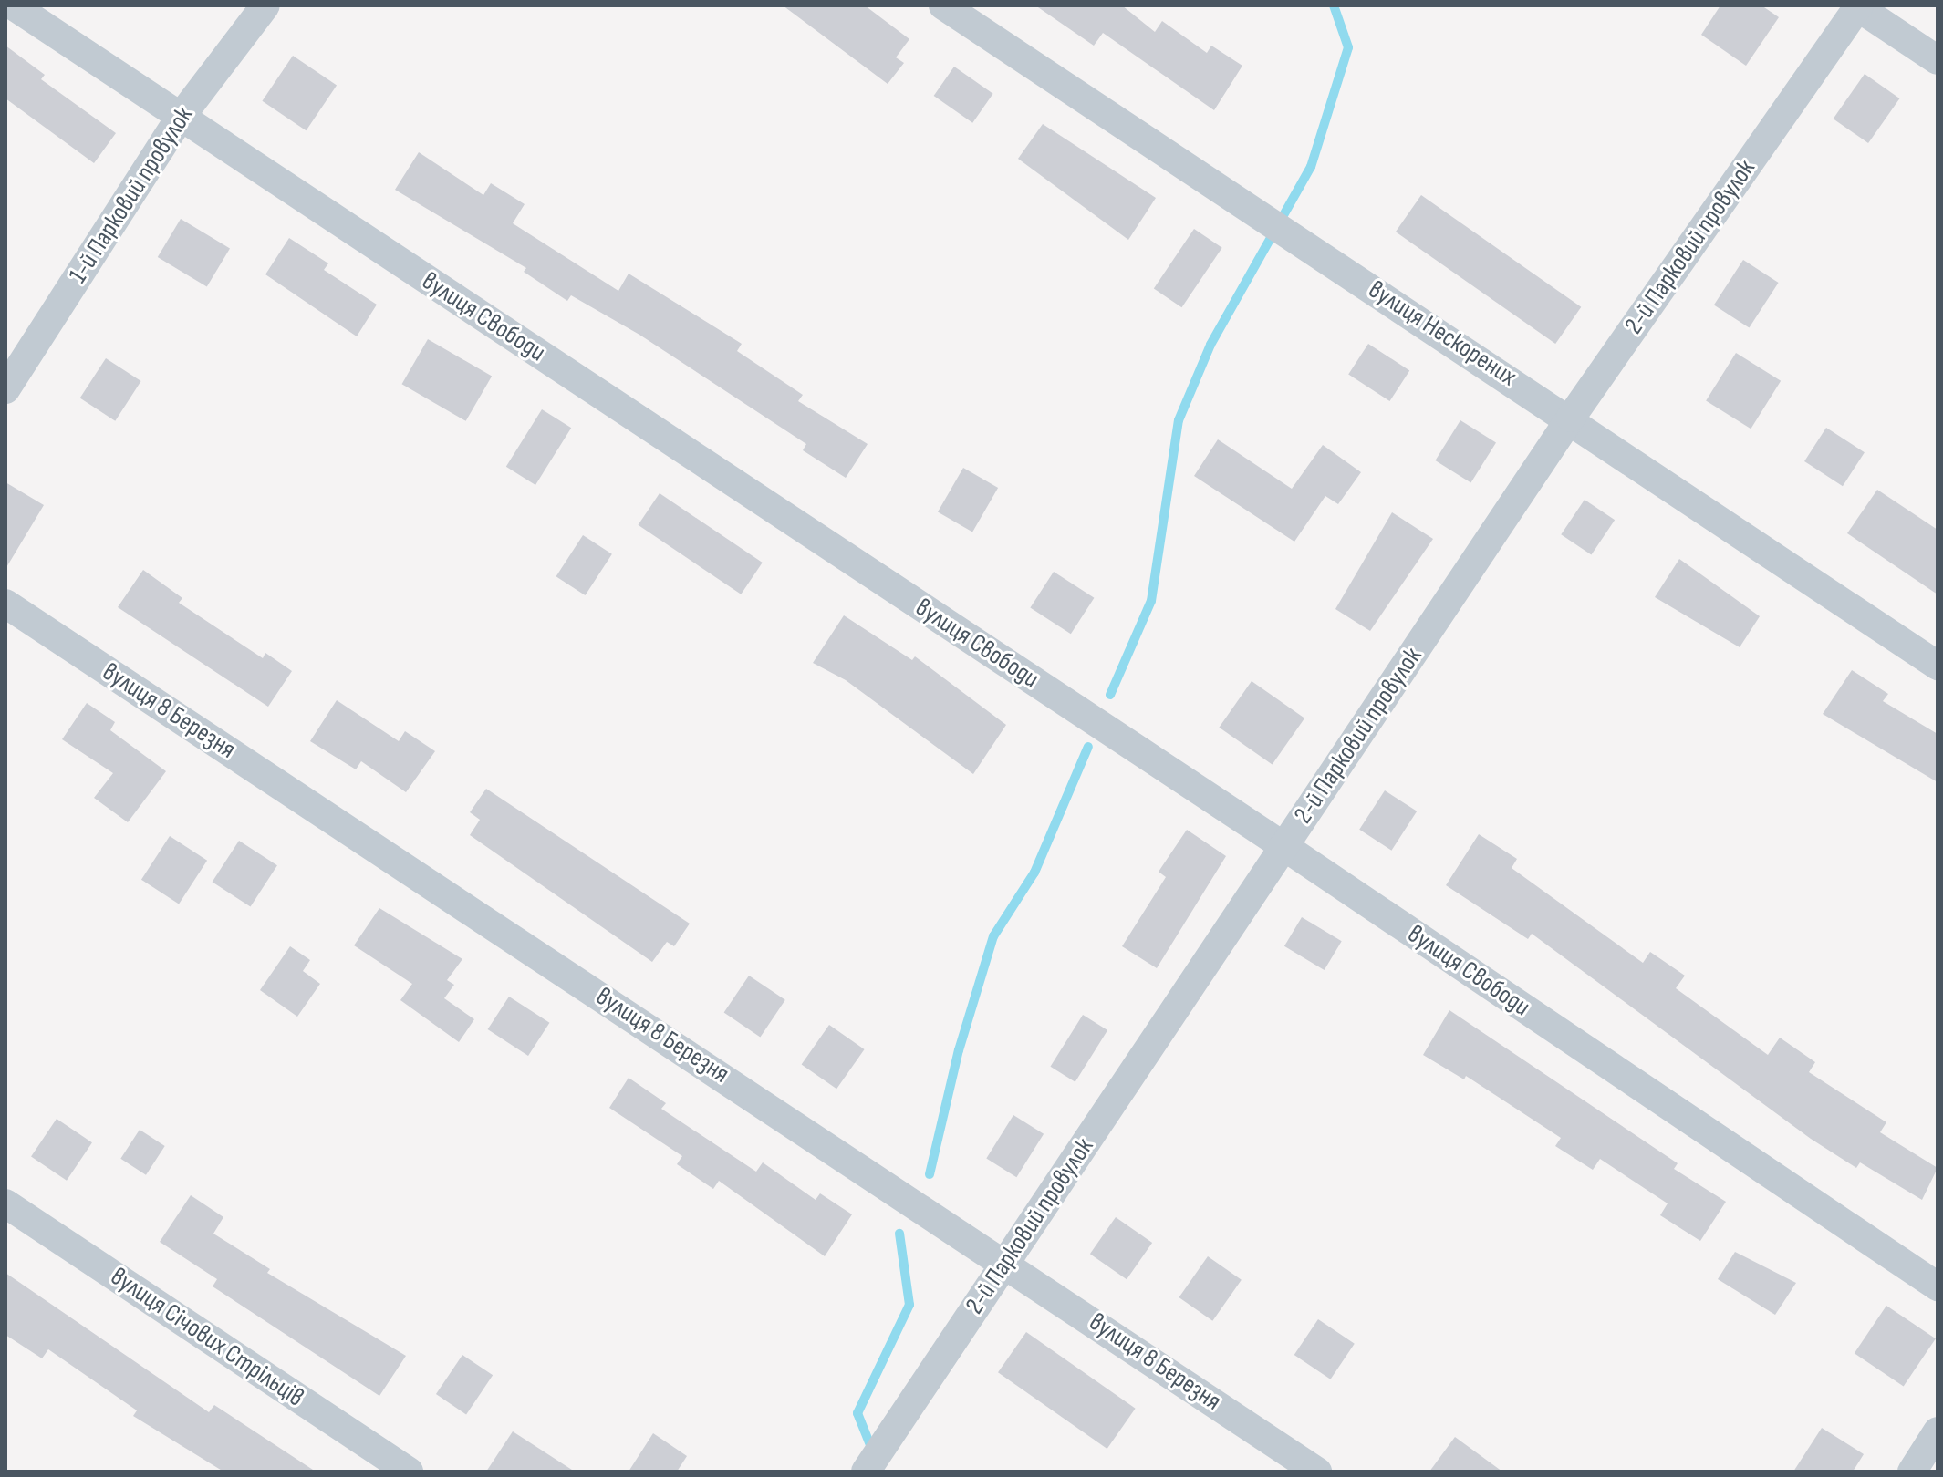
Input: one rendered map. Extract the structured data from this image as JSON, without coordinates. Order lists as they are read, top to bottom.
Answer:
{
  "streets": {
    "street": [
      "1-й Парковий провулок",
      "2-й Парковий провулок",
      "вулиця Свободи",
      "вулиця Нескорених",
      "вулиця 8 Березня",
      "вулиця Січових Стрільців"
    ]
  },
  "crossings": [
    ["1-й Парковий провулок", "вулиця Свободи"],
    ["2-й Парковий провулок", "вулиця Свободи"],
    ["2-й Парковий провулок", "вулиця Нескорених"],
    ["2-й Парковий провулок", "вулиця 8 Березня"]
  ]
}
